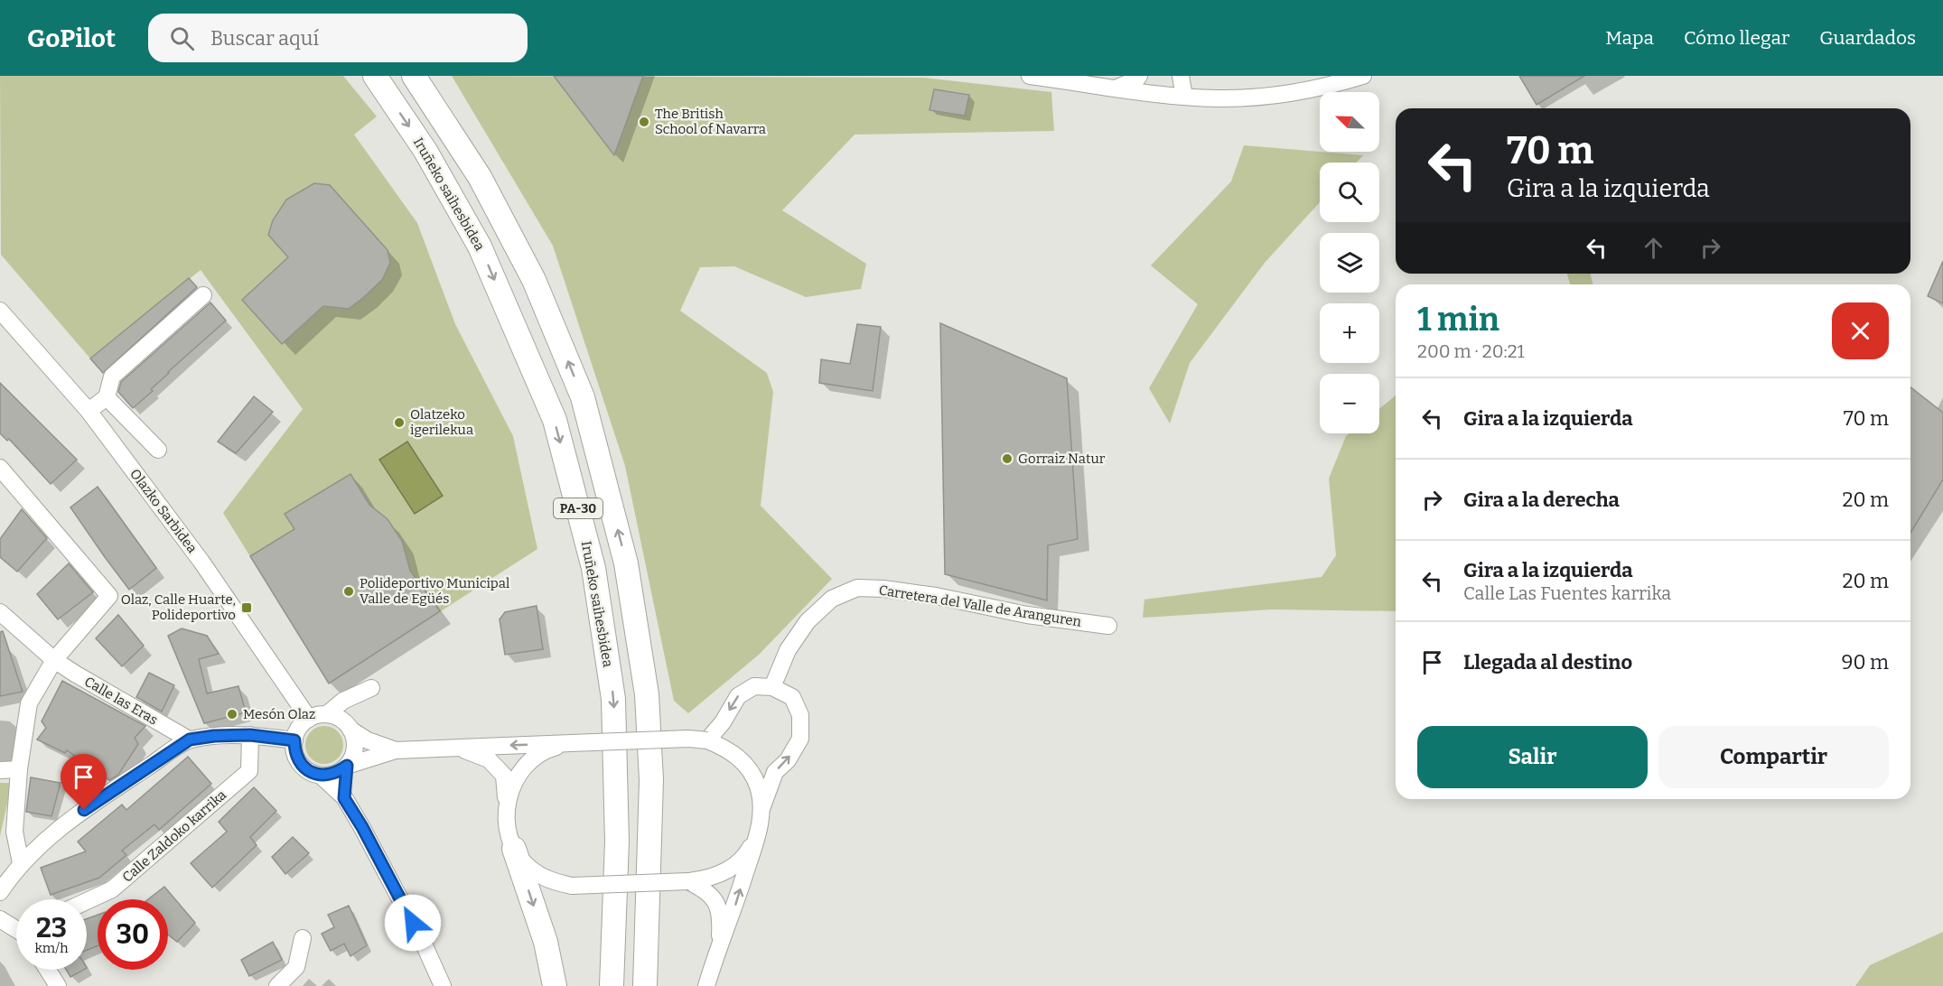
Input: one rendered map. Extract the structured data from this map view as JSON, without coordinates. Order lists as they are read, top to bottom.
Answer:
{
  "streets": {
    "highway": ["Iruñeko saihesbidea", "PA-30"],
    "street": [
      "Olazko Sarbidea",
      "Carretera del Valle de Aranguren",
      "Calle las Eras",
      "Calle Zaldoko karrika"
    ]
  },
  "places": {
    "other": [
      "The British School of Navarra",
      "Olatzeko igerilekua",
      "Gorraiz Natur",
      "Polideportivo Municipal Valle de Egüés",
      "Mesón Olaz"
    ],
    "transit": ["Olaz, Calle Huarte, Polideportivo"]
  },
  "north": "top left",
  "page": {
    "header": "GoPilot",
    "search": "Buscar aquí",
    "nav": ["Mapa", "Cómo llegar", "Guardados"],
    "map_buttons": ["+", "−"],
    "turn": ["70 m", "Gira a la izquierda"],
    "heading": ["1 min", "200 m · 20:21"],
    "list": [
      {
        "name": "Gira a la izquierda",
        "value": "70 m"
      },
      {
        "name": "Gira a la derecha",
        "value": "20 m"
      },
      {
        "name": "Gira a la izquierda",
        "note": "Calle Las Fuentes karrika",
        "value": "20 m"
      },
      {
        "name": "Llegada al destino",
        "value": "90 m"
      }
    ],
    "buttons": ["Salir", "Compartir"],
    "speed": "23 km/h",
    "limit": "30"
  }
}
